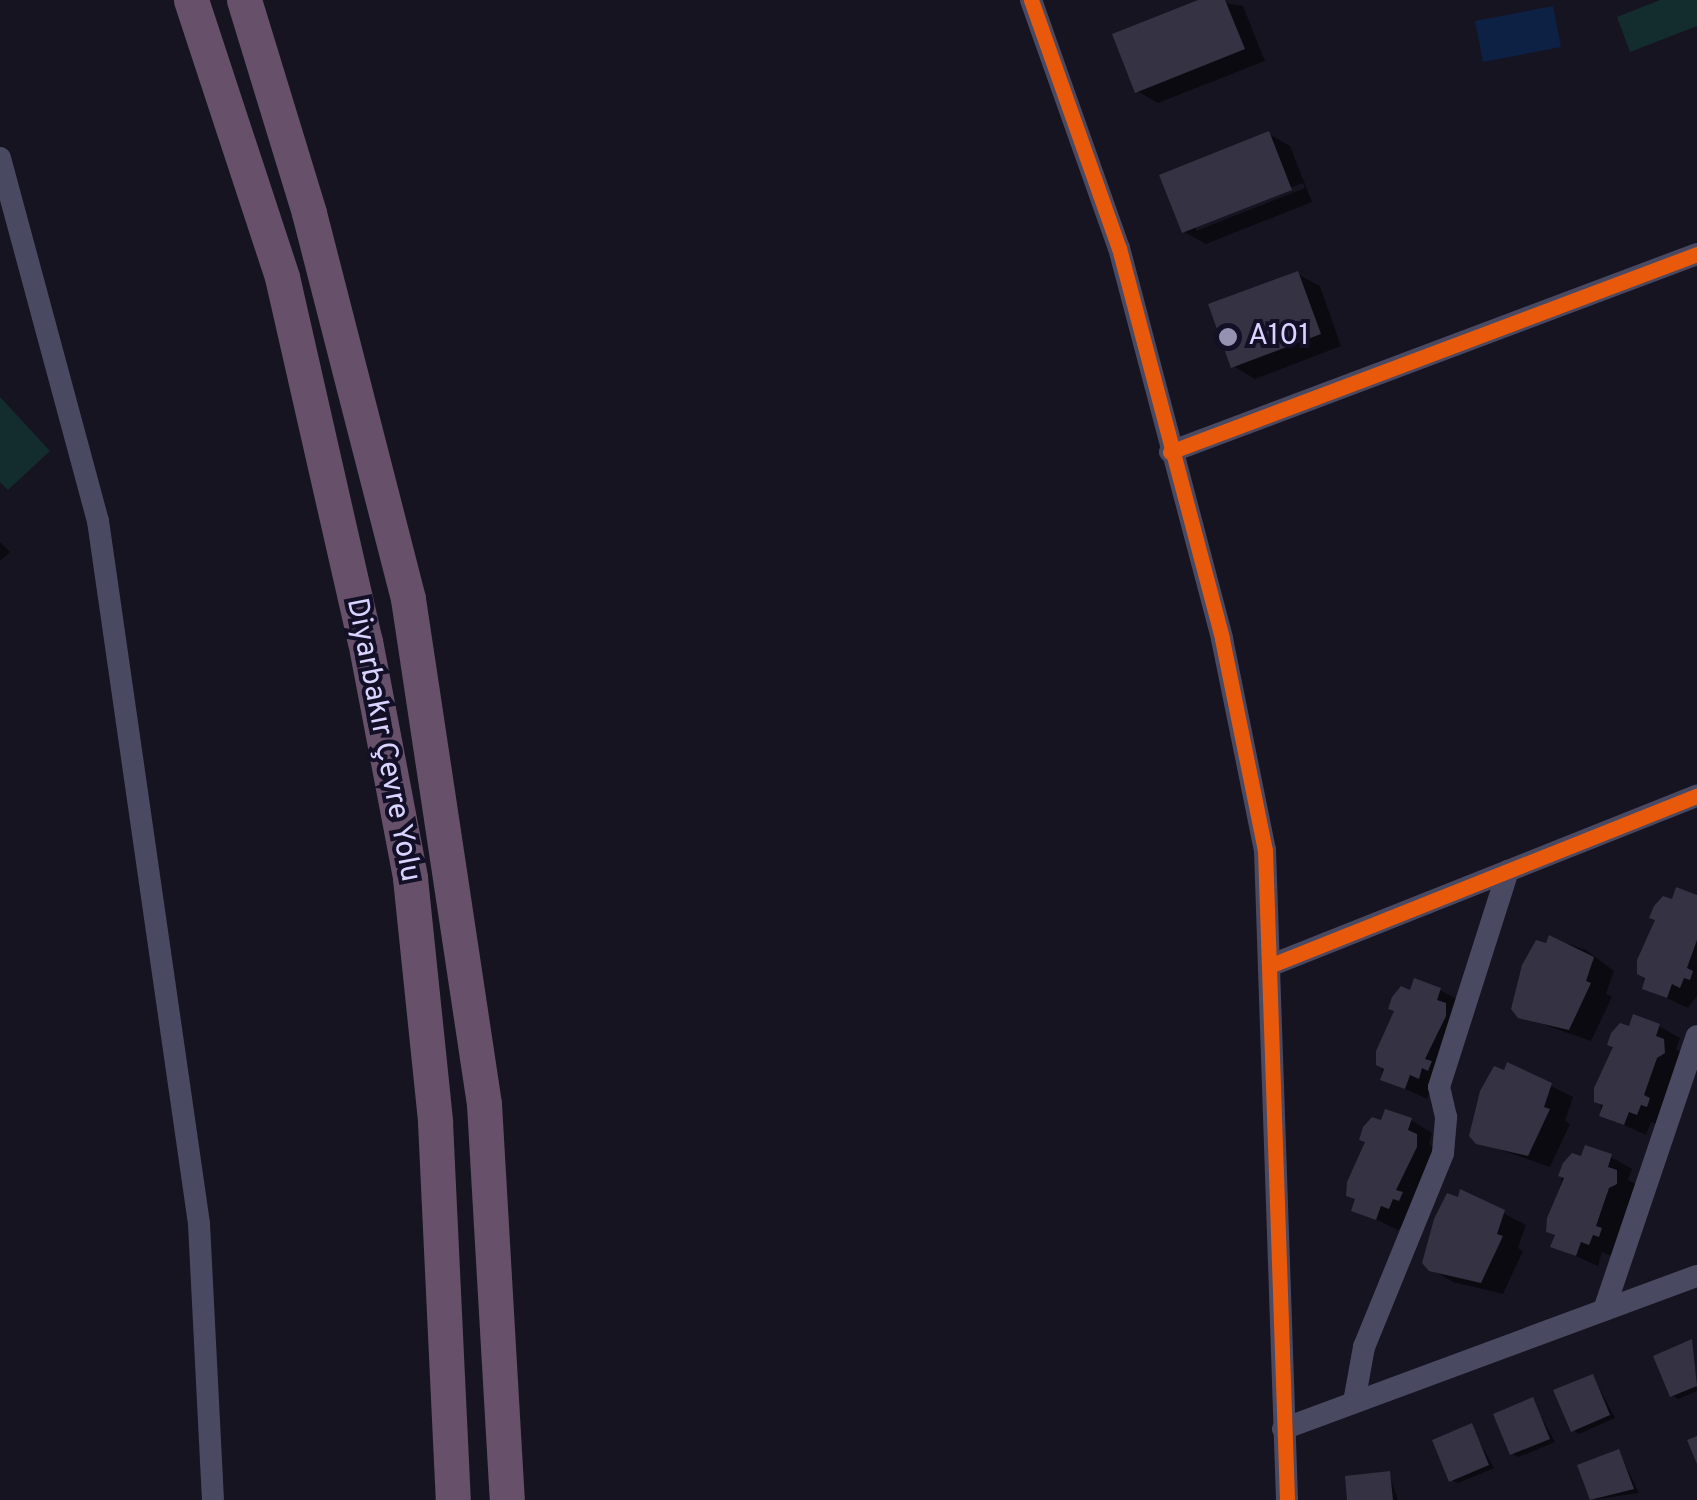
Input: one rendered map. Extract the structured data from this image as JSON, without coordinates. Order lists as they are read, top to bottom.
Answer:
{
  "streets": {
    "highway": ["Diyarbakır Çevre Yolu"]
  },
  "places": ["A101"]
}
